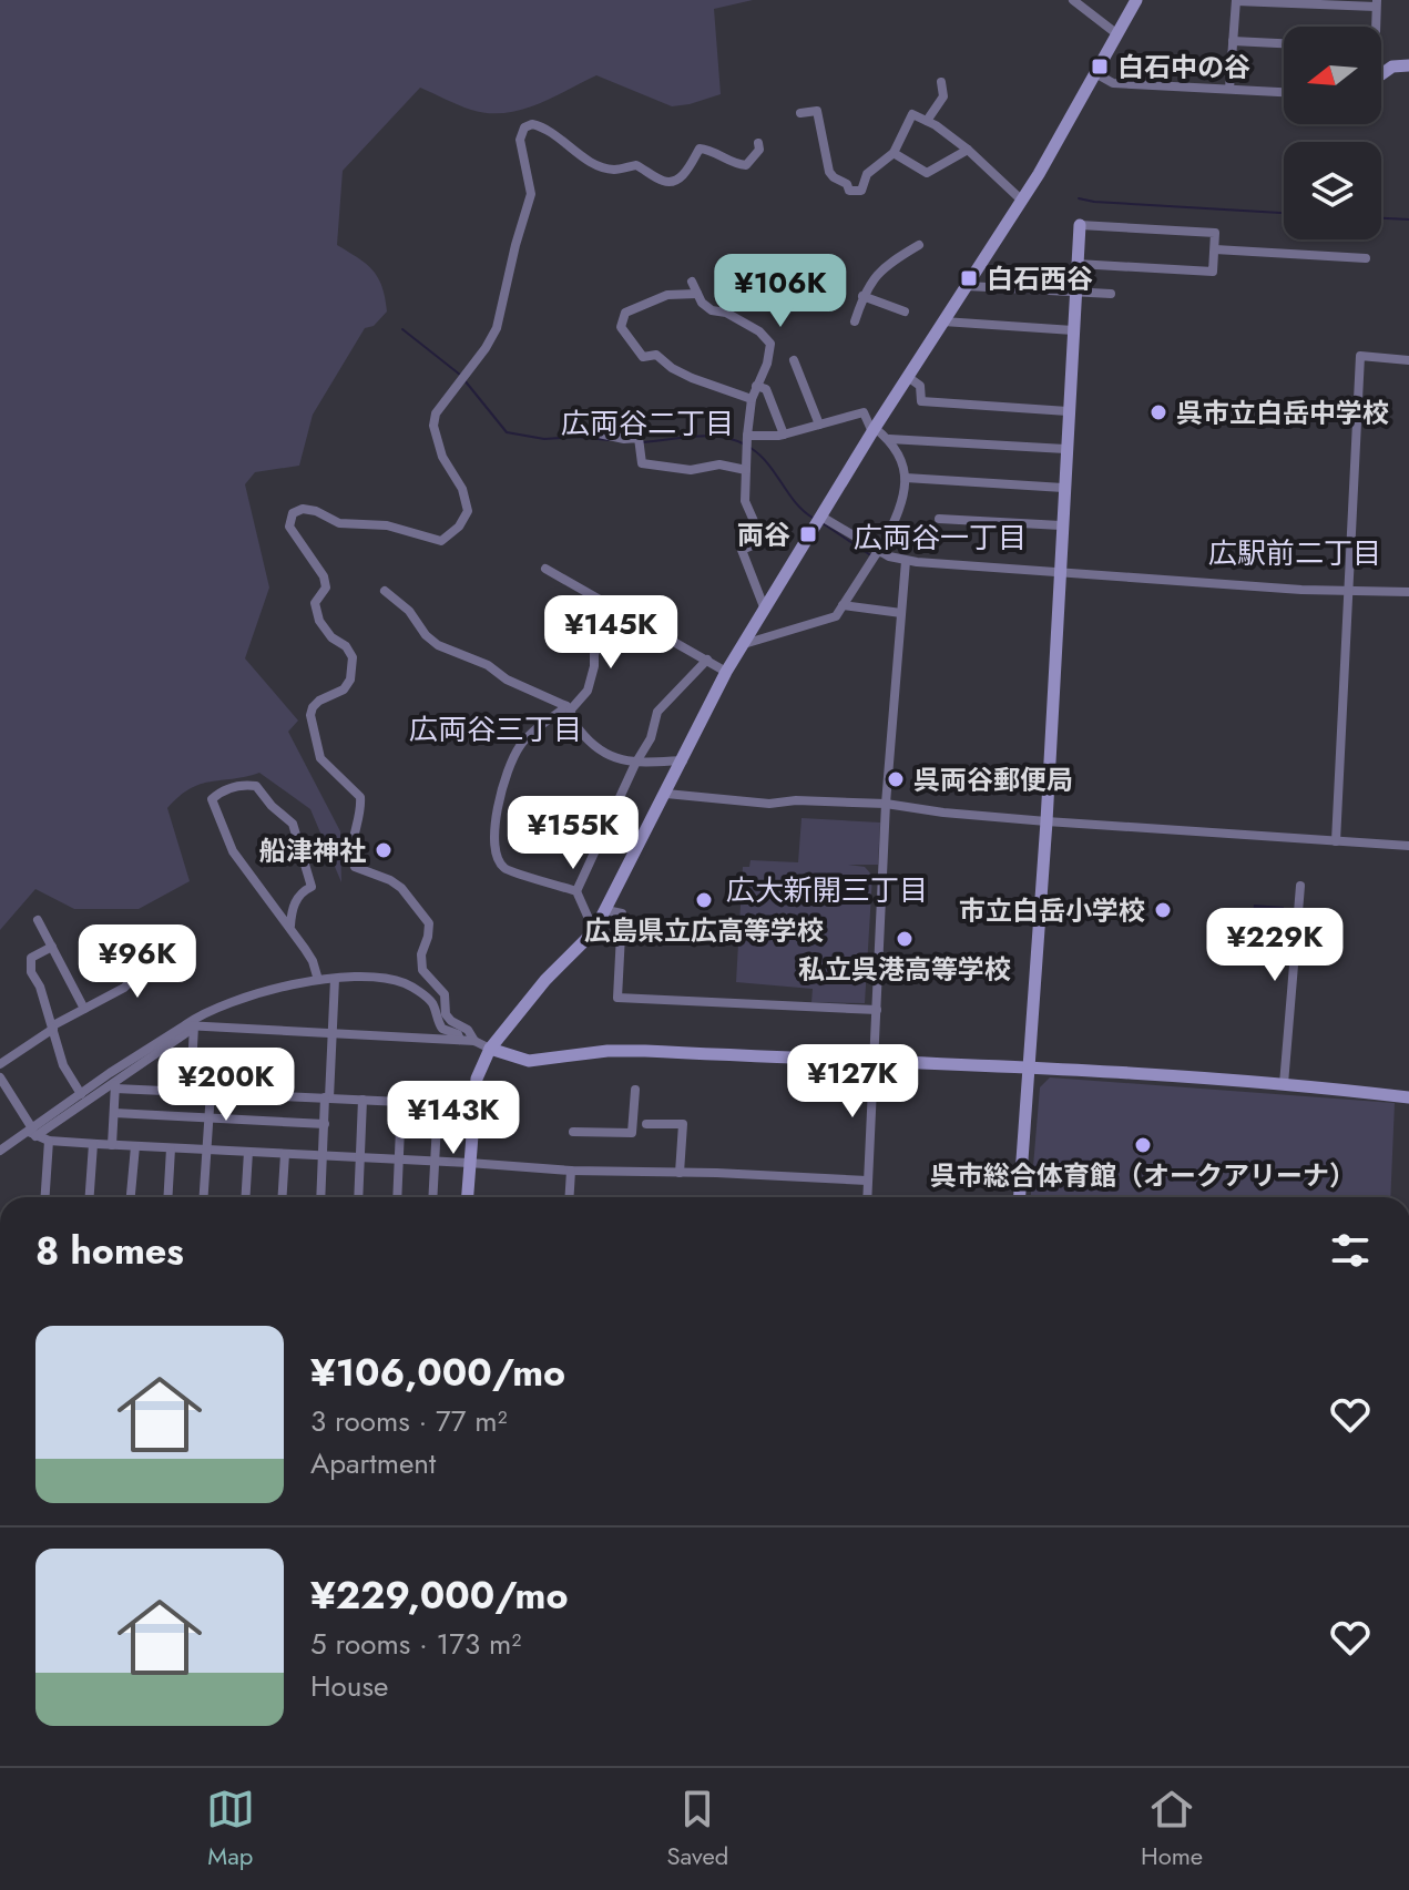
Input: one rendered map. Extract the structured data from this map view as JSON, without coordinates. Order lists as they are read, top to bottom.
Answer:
{
  "districts": [
    "広両谷二丁目",
    "広両谷一丁目",
    "広駅前二丁目",
    "広両谷三丁目",
    "広大新開三丁目"
  ],
  "places": {
    "transit": ["白石中の谷", "白石西谷", "両谷"],
    "other": [
      "呉市立白岳中学校",
      "呉両谷郵便局",
      "船津神社",
      "広島県立広高等学校",
      "市立白岳小学校",
      "私立呉港高等学校",
      "呉市総合体育館（オークアリーナ）"
    ]
  },
  "north": "left",
  "page": {
    "price": [
      "¥106K",
      "¥145K",
      "¥155K",
      "¥229K",
      "¥96K",
      "¥127K",
      "¥200K",
      "¥143K"
    ],
    "heading": "8 homes",
    "list": [
      {
        "name": "¥106,000/mo",
        "note": "3 rooms · 77 m² · Apartment"
      },
      {
        "name": "¥229,000/mo",
        "note": "5 rooms · 173 m² · House"
      }
    ],
    "tabs": ["Map", "Saved", "Home"]
  }
}
